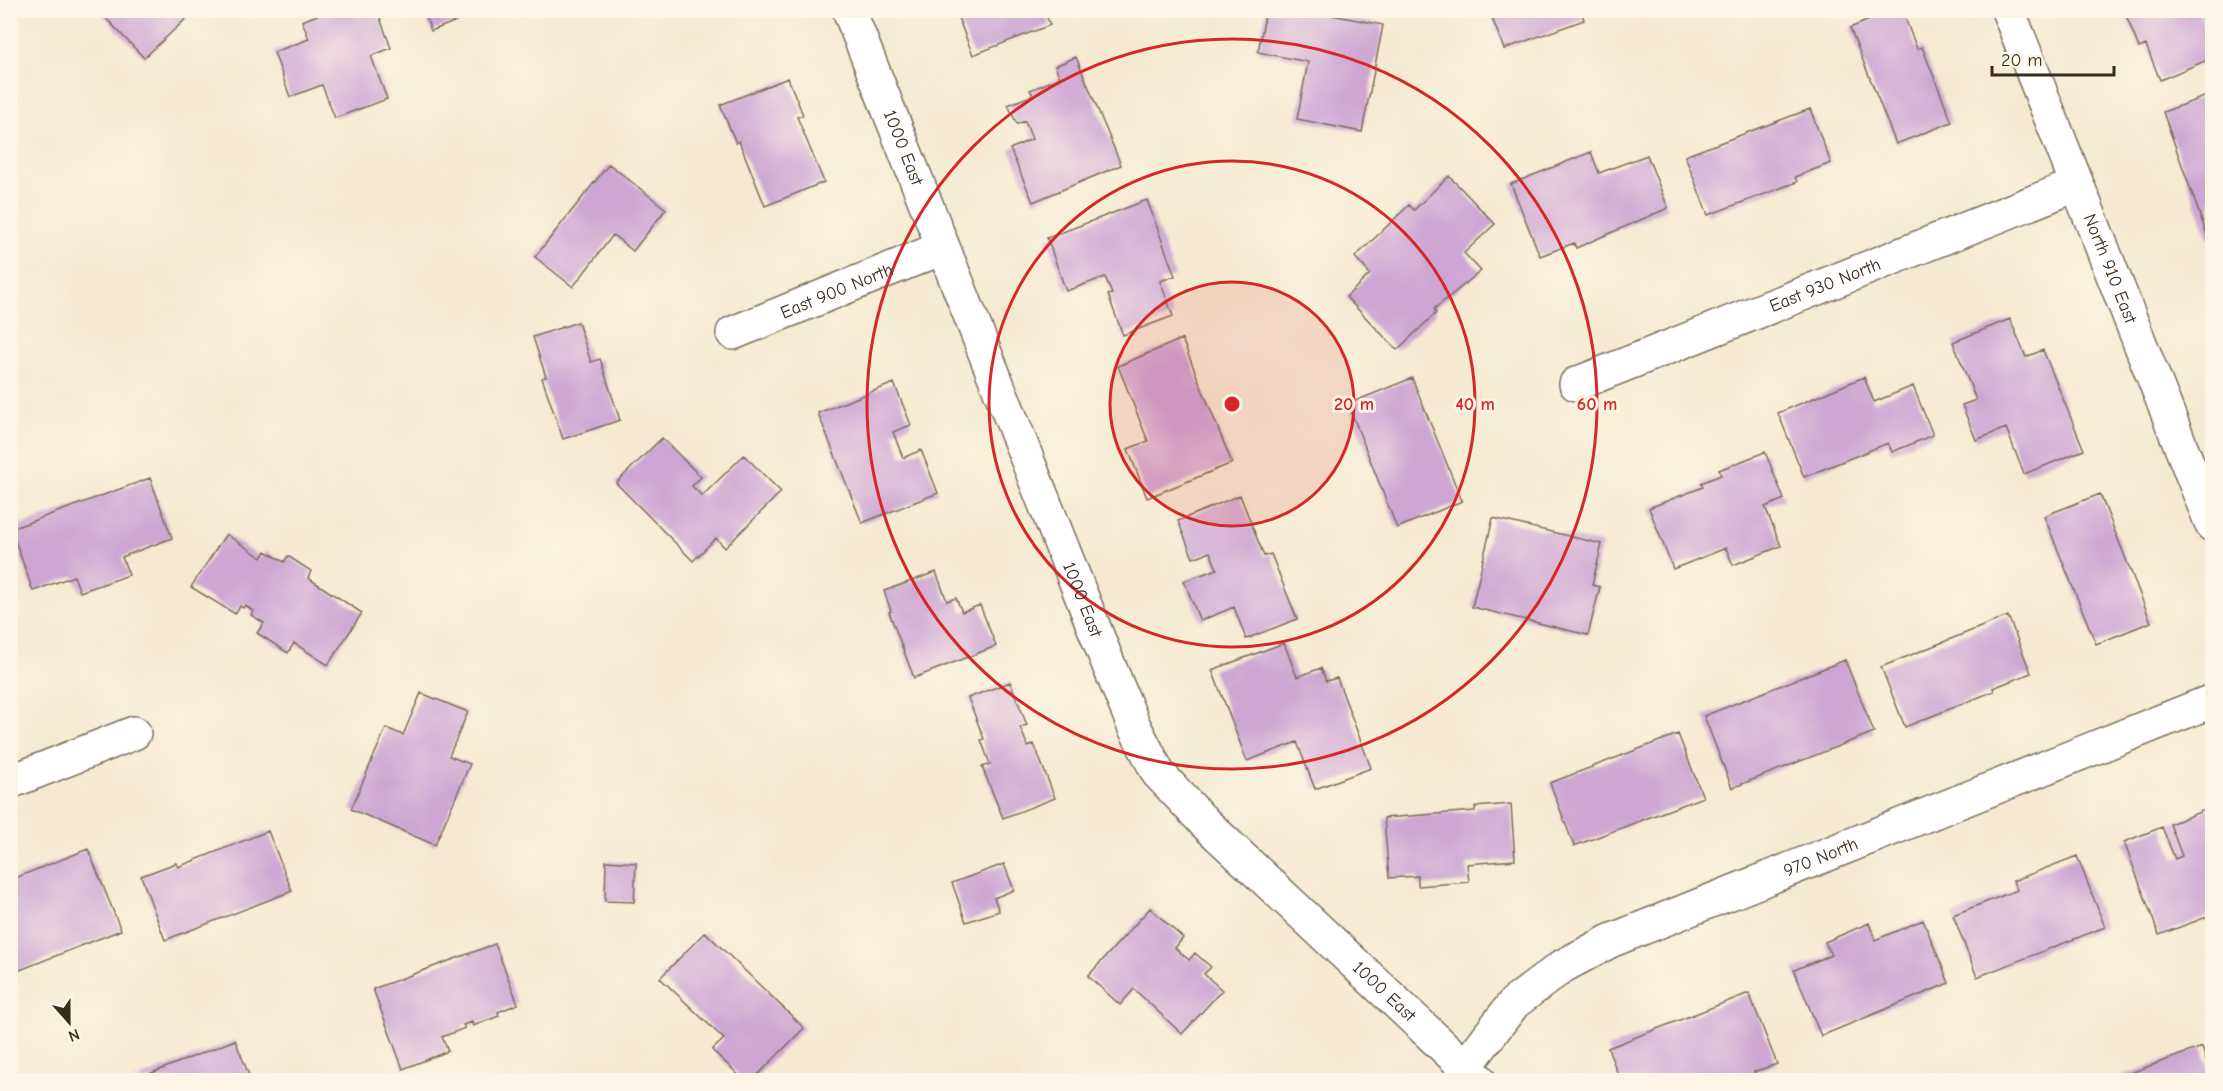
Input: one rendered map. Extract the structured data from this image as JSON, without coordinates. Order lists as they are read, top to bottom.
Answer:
{
  "streets": {
    "street": [
      "1000 East",
      "North 910 East",
      "East 930 North",
      "East 900 North",
      "970 North"
    ]
  },
  "crossings": [
    ["1000 East", "East 900 North"],
    ["1000 East", "970 North"],
    ["North 910 East", "East 930 North"]
  ],
  "scale_bar": "20 m",
  "north": "bottom",
  "rings": ["20 m", "40 m", "60 m"]
}
